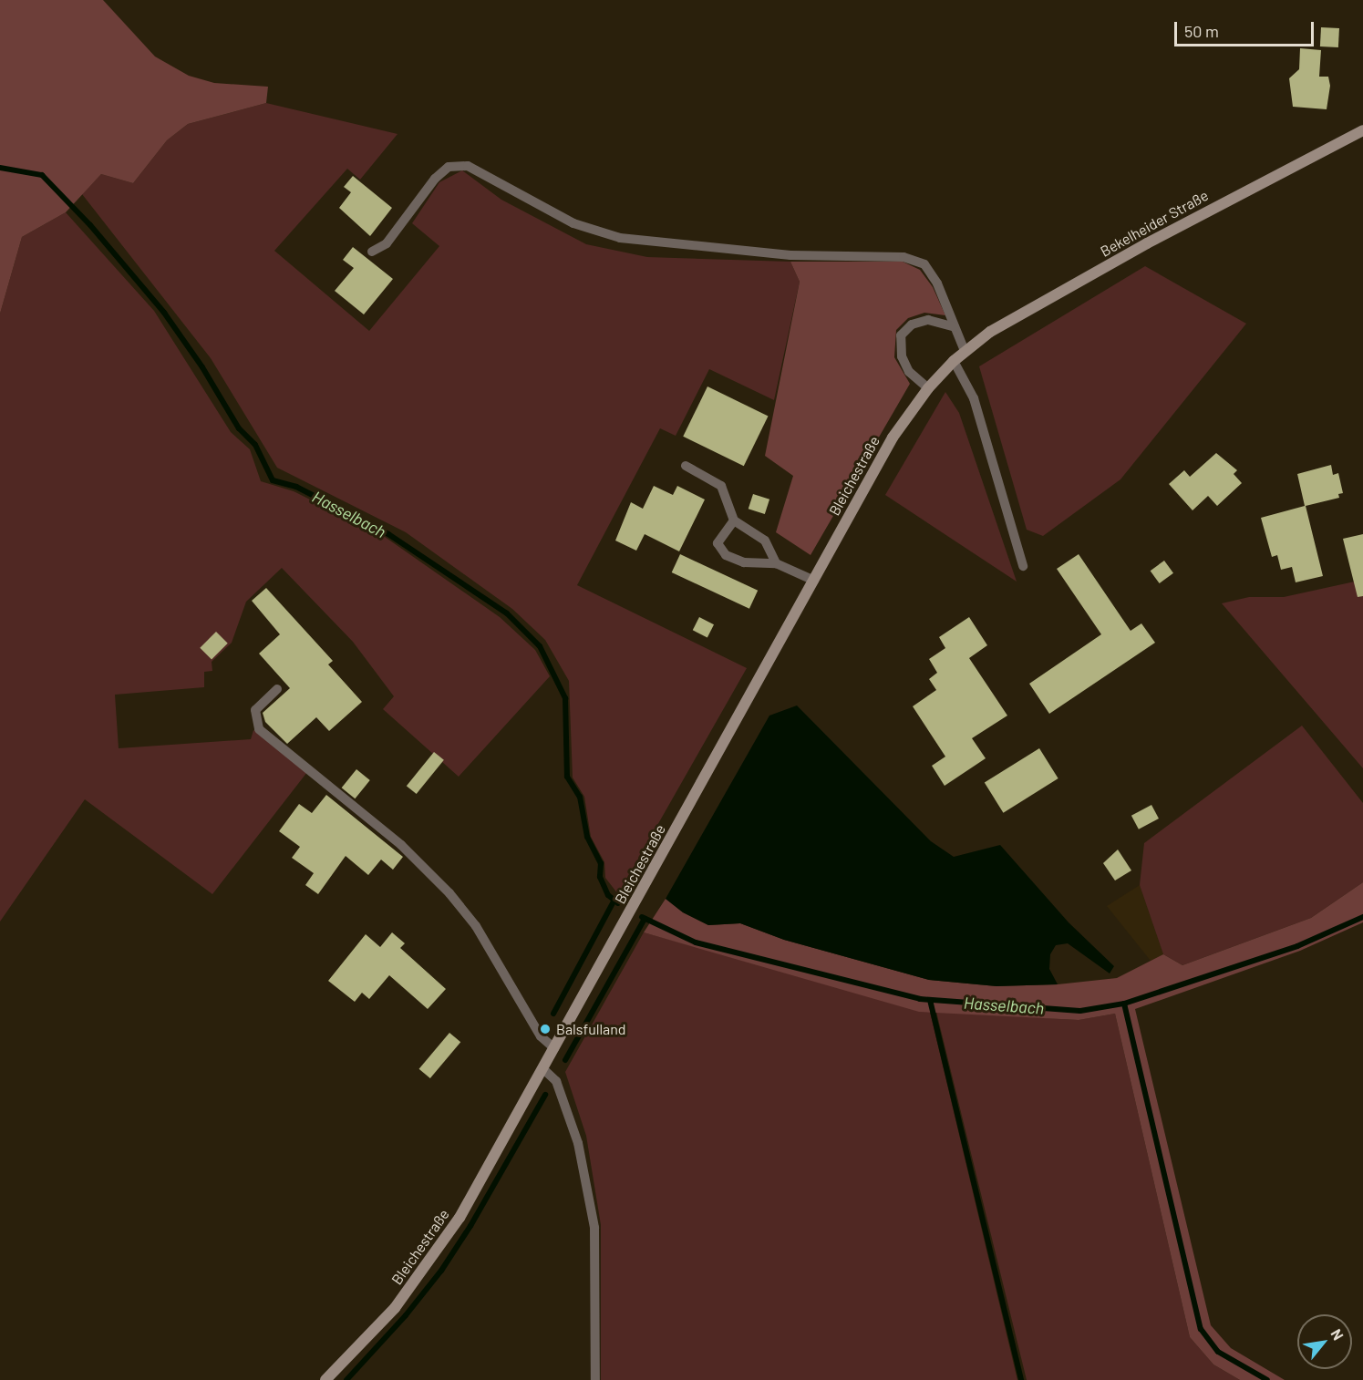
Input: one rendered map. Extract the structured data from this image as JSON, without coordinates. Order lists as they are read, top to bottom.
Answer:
{
  "streets": {
    "street": ["Bekelheider Straße", "Bleichestraße"]
  },
  "crossings": [
    ["Bekelheider Straße", "Bleichestraße"]
  ],
  "water": ["Hasselbach"],
  "places": ["Balsfulland"],
  "scale_bar": "50 m",
  "north": "top right"
}
